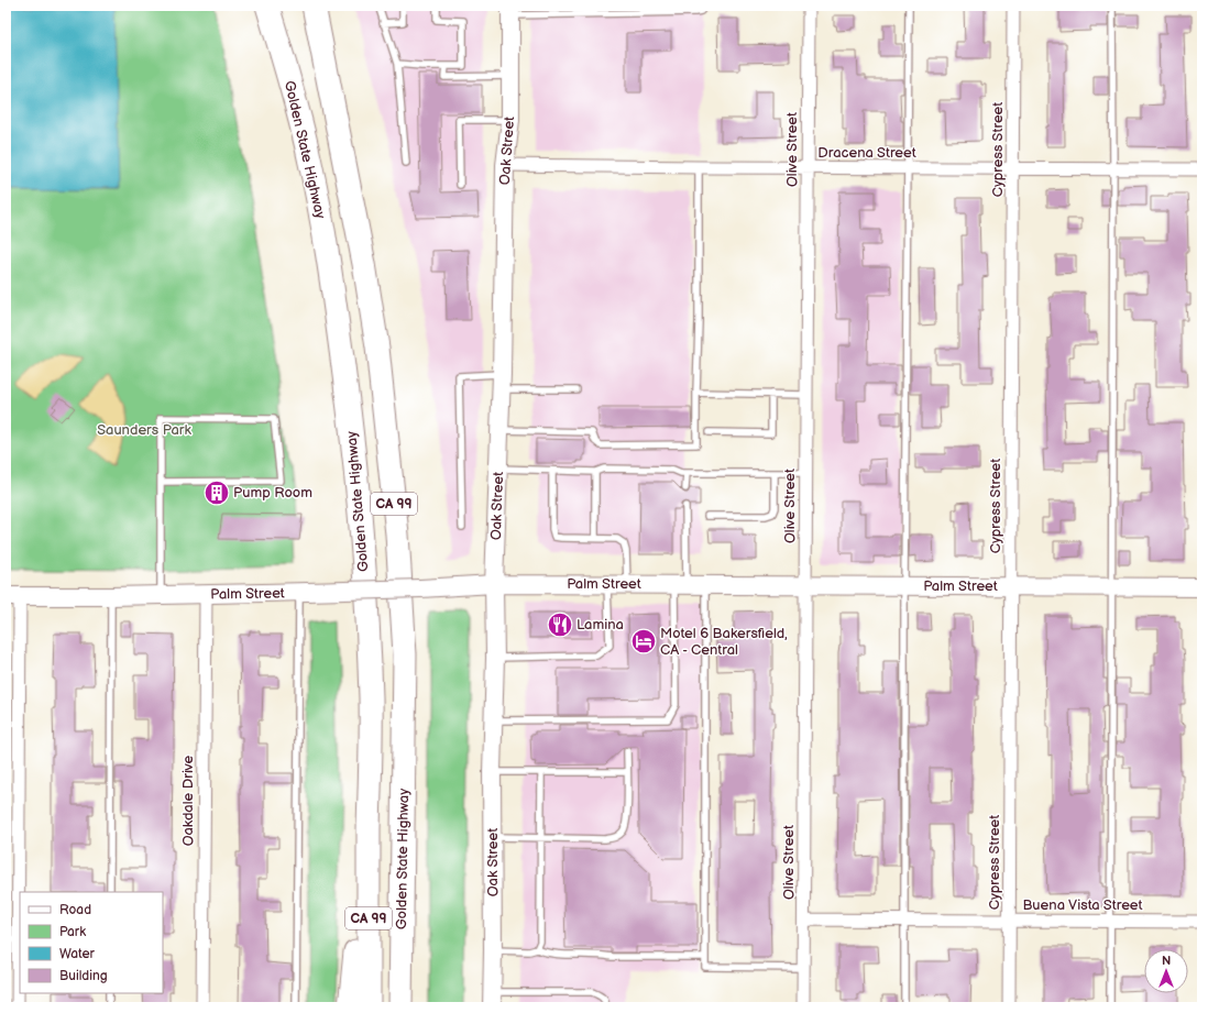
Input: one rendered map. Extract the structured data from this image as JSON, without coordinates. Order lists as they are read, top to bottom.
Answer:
{
  "streets": {
    "highway": ["Golden State Highway", "CA 99"],
    "street": [
      "Olive Street",
      "Cypress Street",
      "Oak Street",
      "Dracena Street",
      "Palm Street",
      "Oakdale Drive",
      "Buena Vista Street"
    ]
  },
  "crossings": [
    ["Olive Street", "Dracena Street"],
    ["Olive Street", "Palm Street"],
    ["Olive Street", "Buena Vista Street"],
    ["Cypress Street", "Dracena Street"],
    ["Cypress Street", "Palm Street"],
    ["Cypress Street", "Buena Vista Street"],
    ["Oak Street", "Dracena Street"],
    ["Oak Street", "Palm Street"],
    ["Palm Street", "Oakdale Drive"]
  ],
  "parks": ["Saunders Park"],
  "places": {
    "building": ["Pump Room"],
    "restaurant": ["Lamina"],
    "hotel": ["Motel 6 Bakersfield, CA - Central"]
  },
  "legend": [
    "Road",
    "Park",
    "Water",
    "Building"
  ],
  "north": "top"
}
